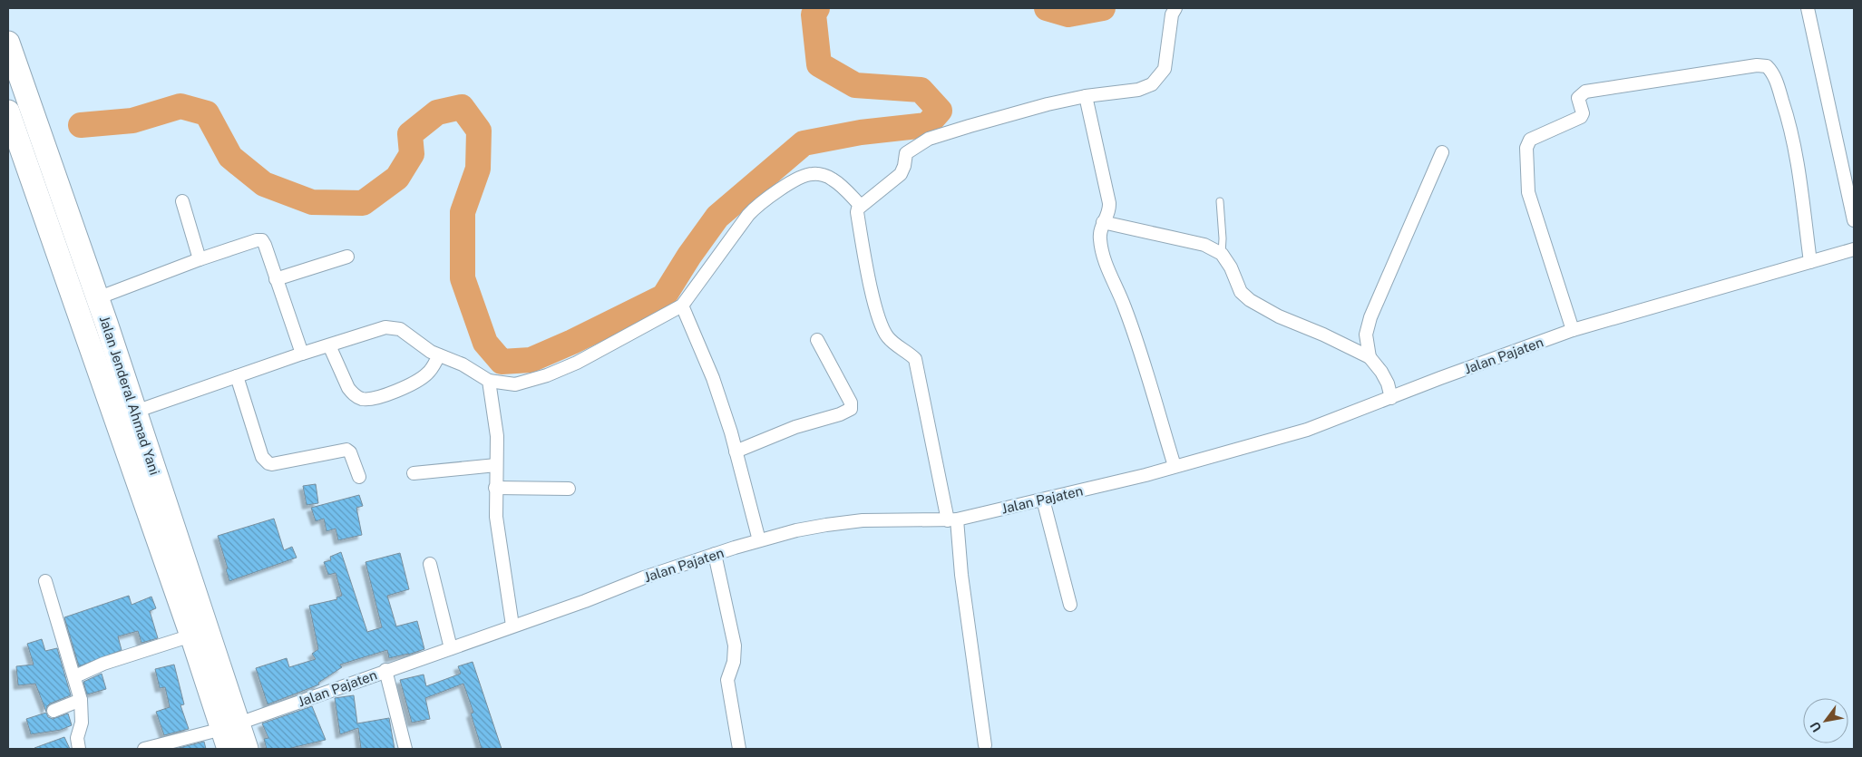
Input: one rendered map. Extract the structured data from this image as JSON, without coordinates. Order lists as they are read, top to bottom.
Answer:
{
  "streets": {
    "highway": ["Jalan Jenderal Ahmad Yani"],
    "street": ["Jalan Pajaten"]
  },
  "crossings": [
    ["Jalan Pajaten", "Jalan Jenderal Ahmad Yani"]
  ],
  "north": "bottom left"
}
